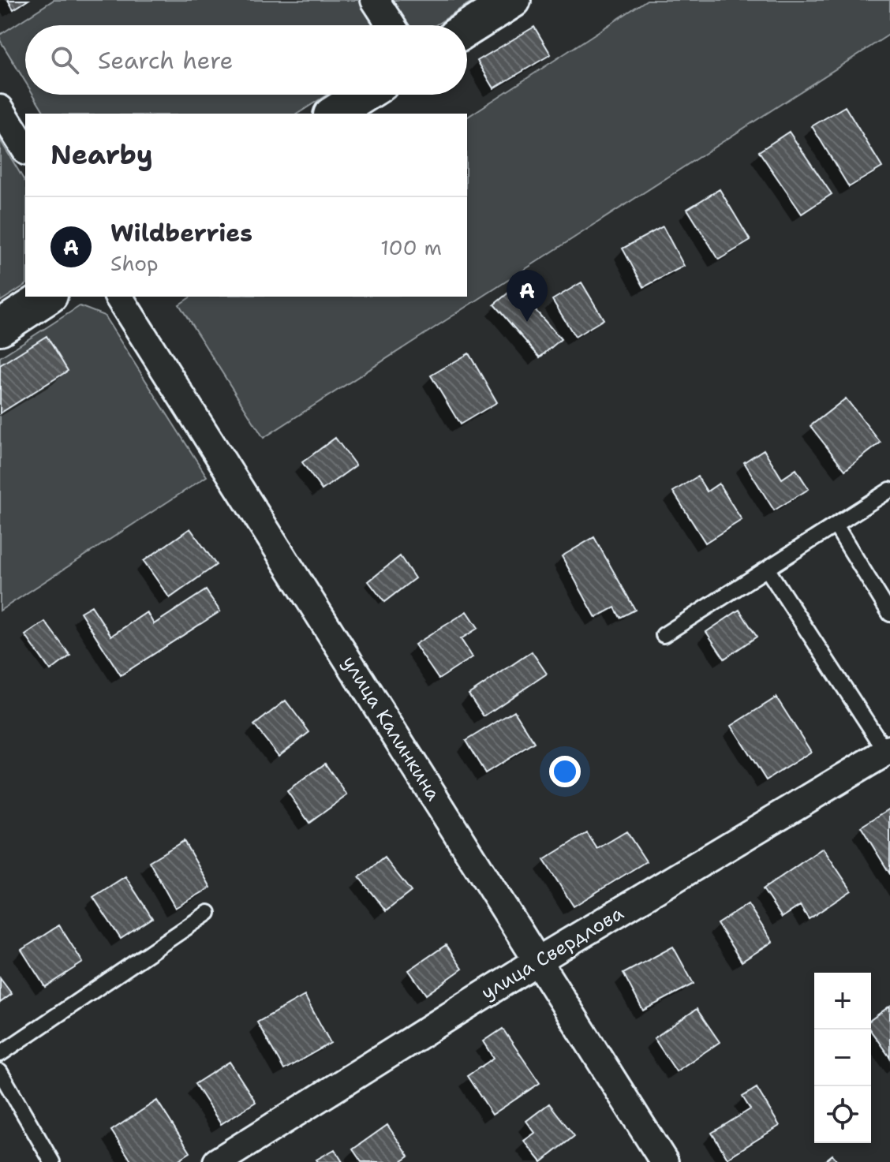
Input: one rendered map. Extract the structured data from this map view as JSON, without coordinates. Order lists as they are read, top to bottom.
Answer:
{
  "streets": {
    "street": ["улица Калинкина", "улица Свердлова"]
  },
  "crossings": [
    ["улица Калинкина", "улица Свердлова"]
  ],
  "page": {
    "search": "Search here",
    "heading": "Nearby",
    "list": [
      {
        "mark": "A",
        "name": "Wildberries",
        "note": "Shop",
        "value": "100 m"
      }
    ],
    "pins": "A",
    "map_buttons": ["+", "−"]
  }
}
